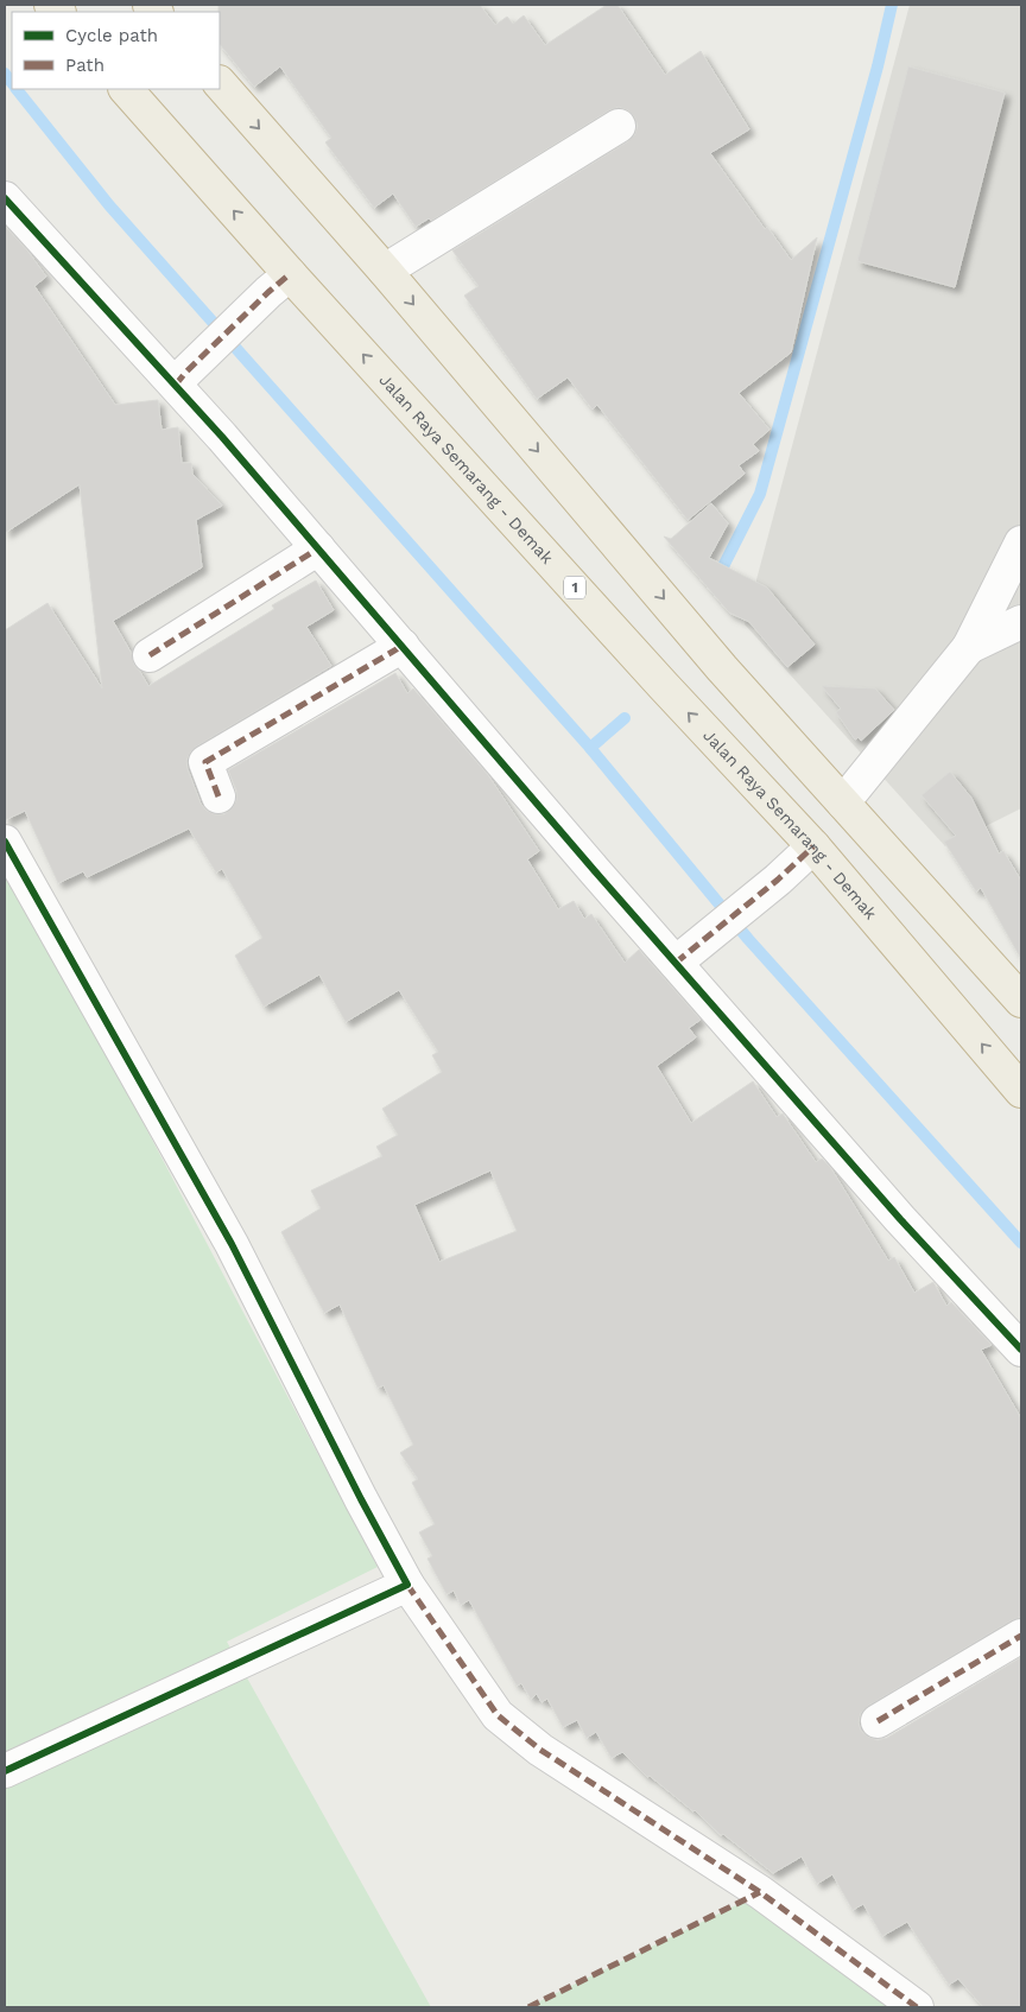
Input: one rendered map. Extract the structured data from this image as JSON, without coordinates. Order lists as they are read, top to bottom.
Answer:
{
  "streets": {
    "highway": ["Jalan Raya Semarang - Demak", "1"]
  },
  "legend": ["Cycle path", "Path"]
}
